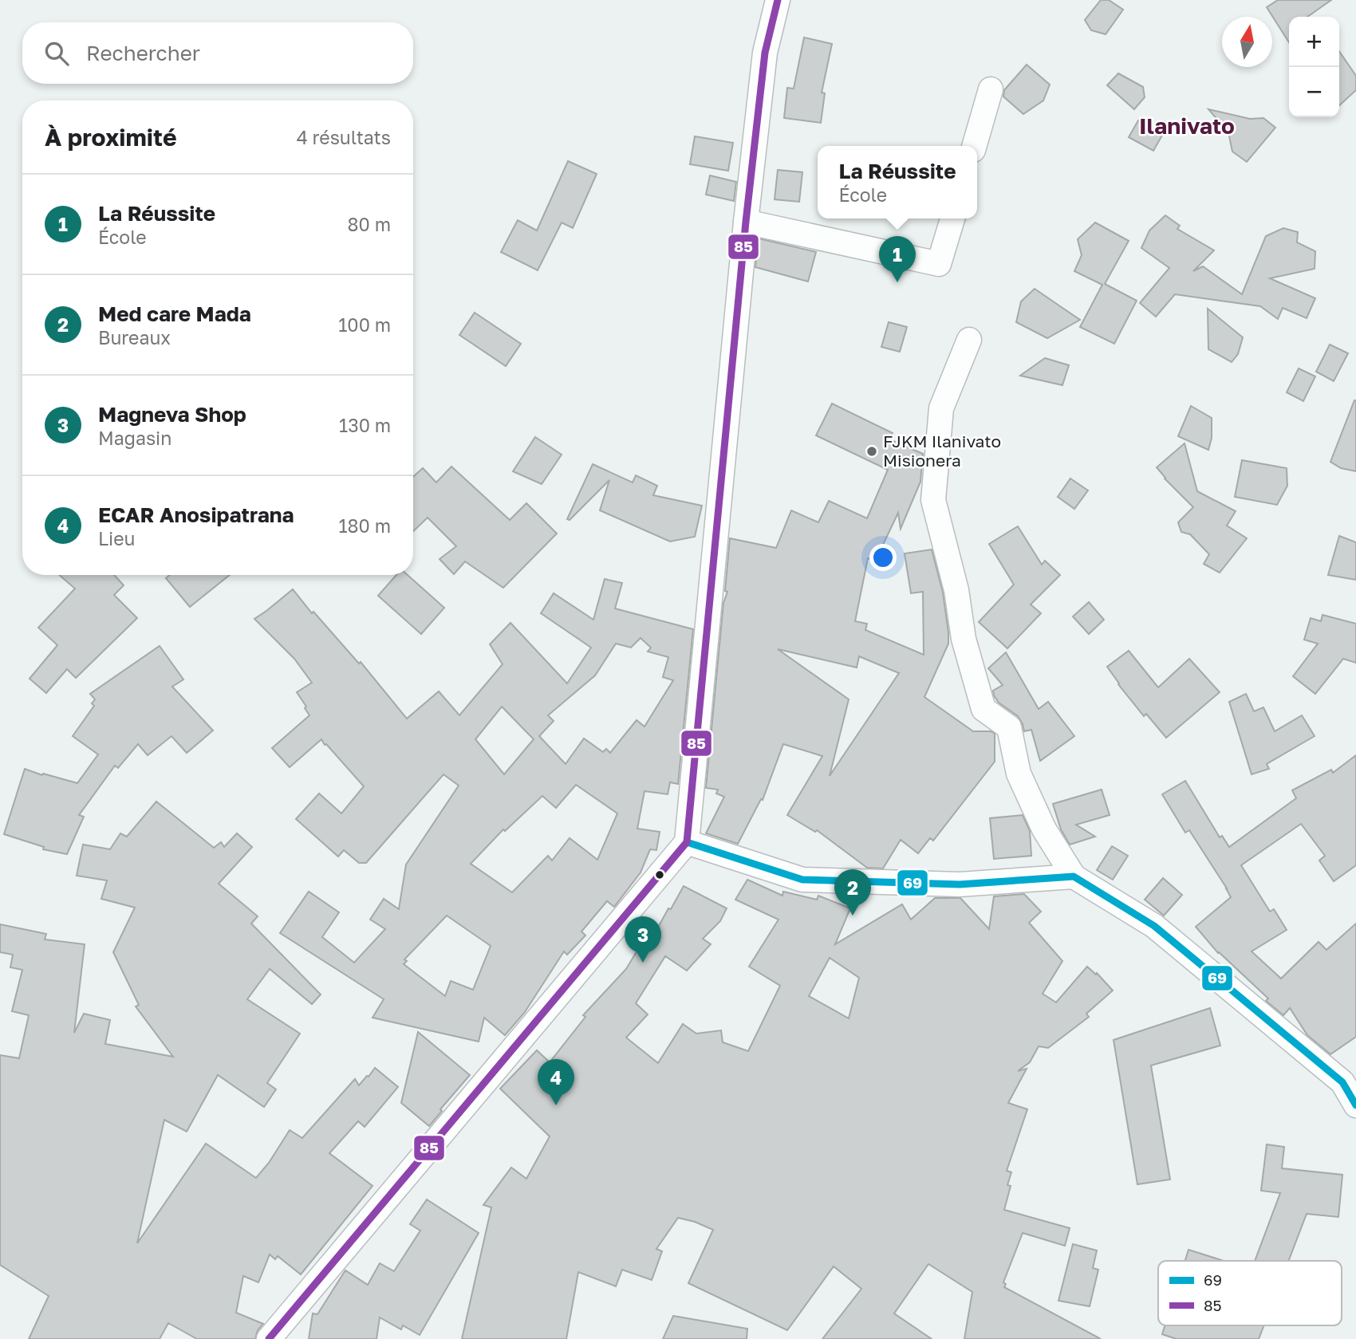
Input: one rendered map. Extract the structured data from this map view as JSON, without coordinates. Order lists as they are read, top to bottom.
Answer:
{
  "districts": ["Ilanivato"],
  "places": ["FJKM Ilanivato Misionera"],
  "lines": ["transit line 85", "transit line 69"],
  "legend": ["69", "85"],
  "north": "top",
  "page": {
    "map_buttons": ["+", "−"],
    "search": "Rechercher",
    "heading": ["À proximité", "4 résultats"],
    "popup": ["La Réussite", "École"],
    "list": [
      {
        "mark": "1",
        "name": "La Réussite",
        "note": "École",
        "value": "80 m"
      },
      {
        "mark": "2",
        "name": "Med care Mada",
        "note": "Bureaux",
        "value": "100 m"
      },
      {
        "mark": "3",
        "name": "Magneva Shop",
        "note": "Magasin",
        "value": "130 m"
      },
      {
        "mark": "4",
        "name": "ECAR Anosipatrana",
        "note": "Lieu",
        "value": "180 m"
      }
    ],
    "pins": [
      "1",
      "2",
      "3",
      "4"
    ]
  }
}
